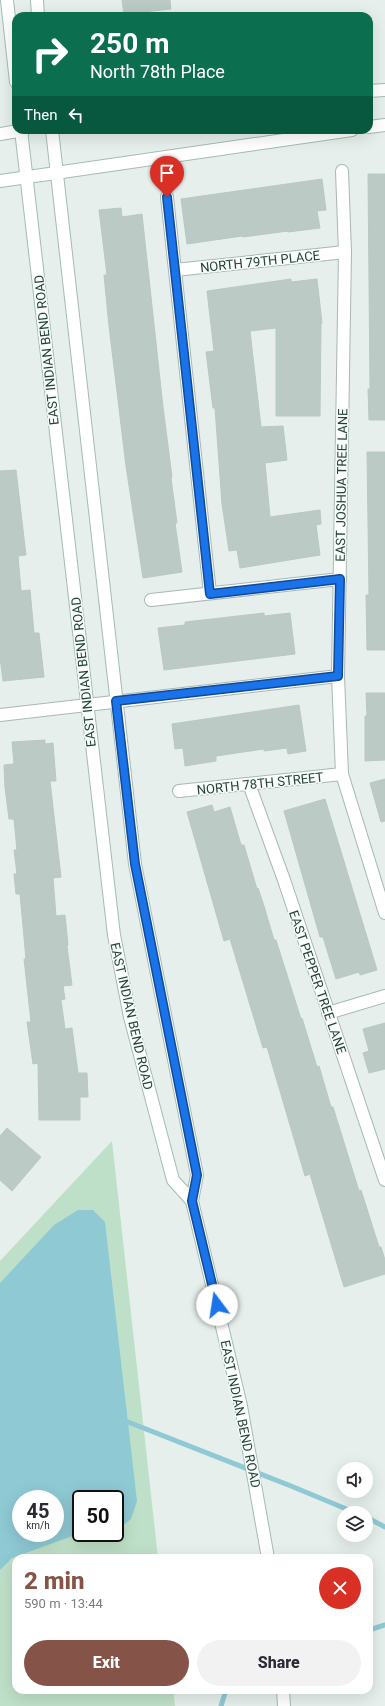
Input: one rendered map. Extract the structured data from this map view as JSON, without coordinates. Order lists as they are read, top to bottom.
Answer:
{
  "streets": {
    "main road": [
      "NORTH 79TH PLACE",
      "EAST INDIAN BEND ROAD",
      "EAST JOSHUA TREE LANE",
      "NORTH 78TH STREET",
      "EAST PEPPER TREE LANE"
    ]
  },
  "crossings": [
    ["NORTH 79TH PLACE", "EAST JOSHUA TREE LANE"],
    ["EAST JOSHUA TREE LANE", "NORTH 78TH STREET"],
    ["NORTH 78TH STREET", "EAST PEPPER TREE LANE"]
  ],
  "page": {
    "turn": ["250 m", "North 78th Place"],
    "then": "Then",
    "speed": "45 km/h",
    "limit": "50",
    "heading": ["2 min", "590 m · 13:44"],
    "buttons": ["Exit", "Share"]
  }
}
